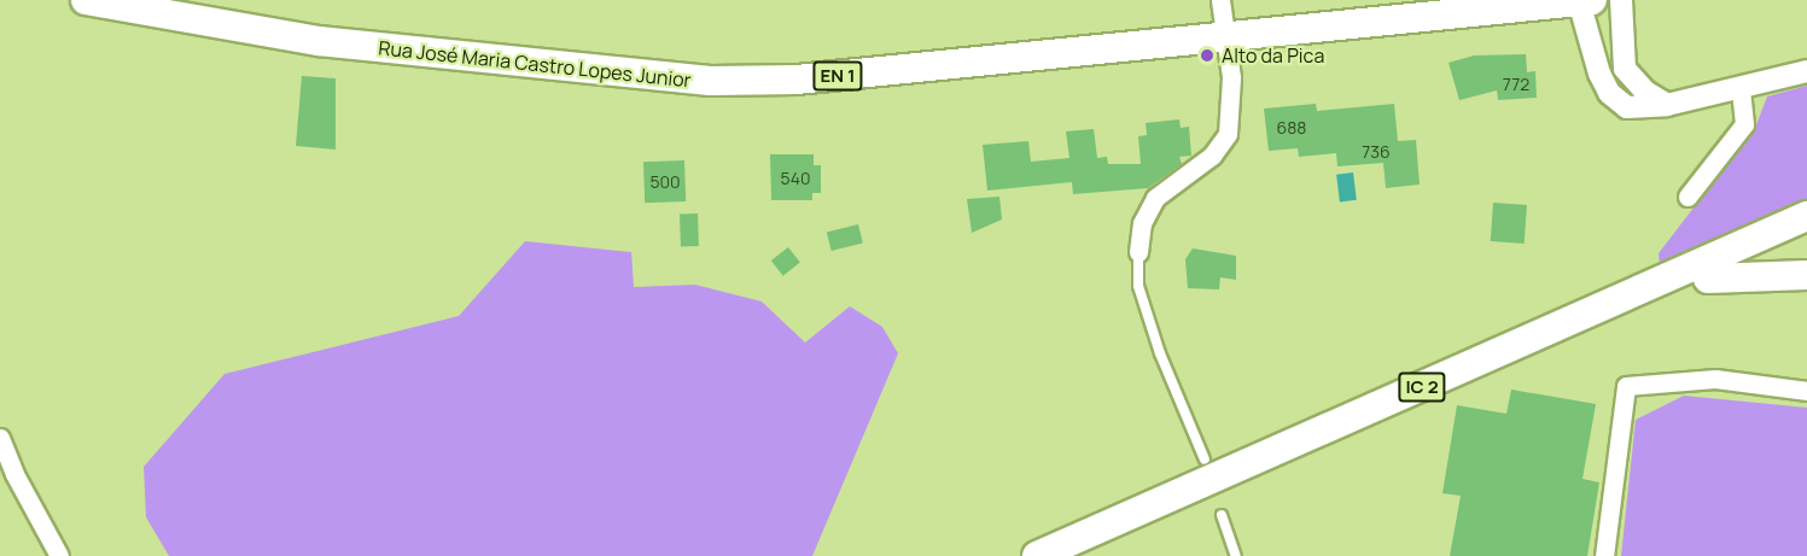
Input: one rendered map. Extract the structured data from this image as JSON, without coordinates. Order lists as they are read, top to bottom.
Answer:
{
  "streets": {
    "main road": ["Rua José Maria Castro Lopes Junior", "EN 1", "IC 2"]
  },
  "places": ["Alto da Pica"],
  "house_numbers": [
    "772",
    "688",
    "736",
    "540",
    "500"
  ]
}
